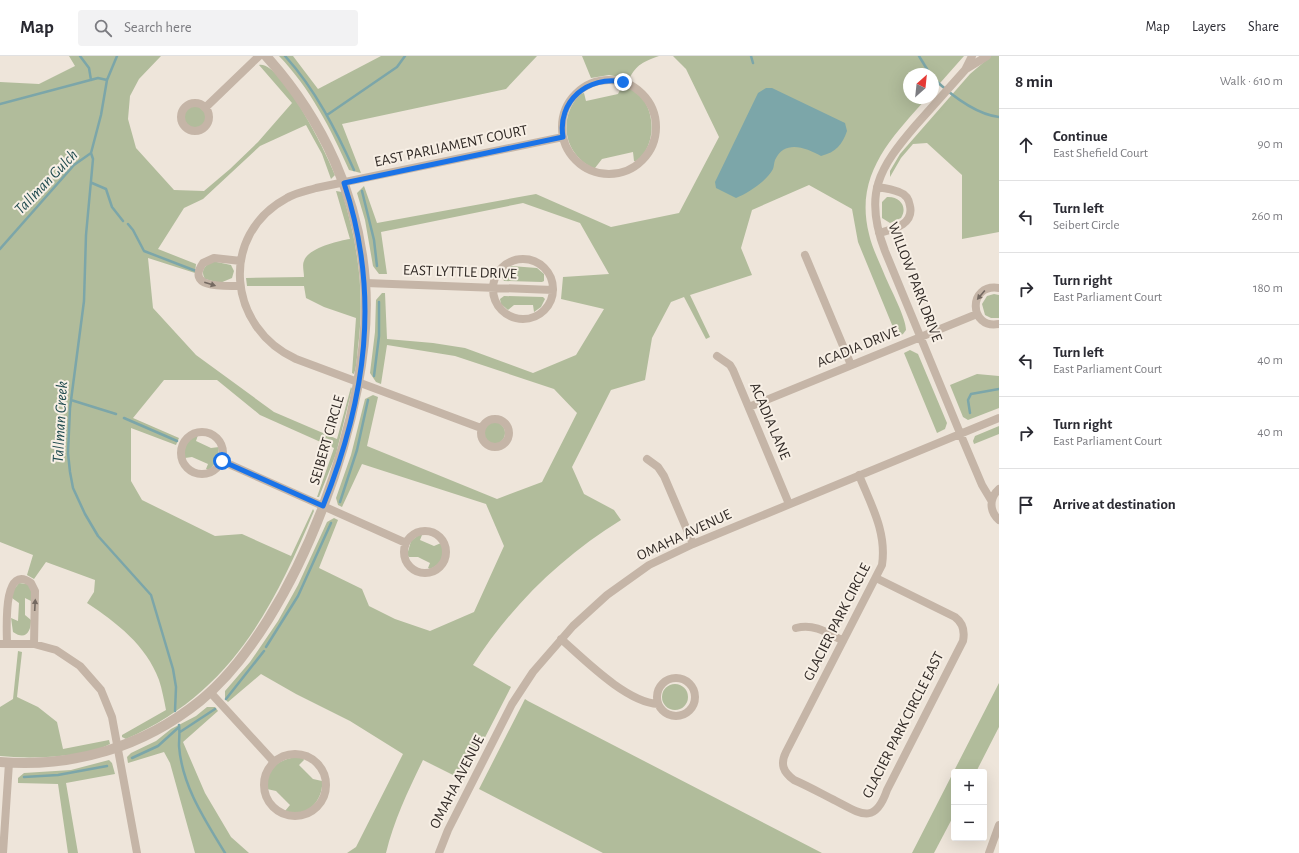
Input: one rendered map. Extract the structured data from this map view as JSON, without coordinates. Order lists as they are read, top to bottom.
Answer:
{
  "streets": {
    "street": [
      "EAST PARLIAMENT COURT",
      "EAST LYTTLE DRIVE",
      "WILLOW PARK DRIVE",
      "ACADIA DRIVE",
      "ACADIA LANE",
      "SEIBERT CIRCLE",
      "OMAHA AVENUE",
      "GLACIER PARK CIRCLE",
      "GLACIER PARK CIRCLE EAST"
    ]
  },
  "crossings": [
    ["EAST PARLIAMENT COURT", "SEIBERT CIRCLE"],
    ["EAST LYTTLE DRIVE", "SEIBERT CIRCLE"],
    ["WILLOW PARK DRIVE", "ACADIA DRIVE"],
    ["WILLOW PARK DRIVE", "OMAHA AVENUE"],
    ["ACADIA DRIVE", "ACADIA LANE"],
    ["ACADIA LANE", "OMAHA AVENUE"],
    ["OMAHA AVENUE", "GLACIER PARK CIRCLE"],
    ["GLACIER PARK CIRCLE", "GLACIER PARK CIRCLE EAST"]
  ],
  "water": ["Tallman Gulch", "Tallman Creek"],
  "north": "top right",
  "page": {
    "header": "Map",
    "search": "Search here",
    "nav": ["Map", "Layers", "Share"],
    "heading": ["8 min", "Walk · 610 m"],
    "list": [
      ["Continue", "East Shefield Court", "90 m"],
      ["Turn left", "Seibert Circle", "260 m"],
      ["Turn right", "East Parliament Court", "180 m"],
      ["Turn left", "East Parliament Court", "40 m"],
      ["Turn right", "East Parliament Court", "40 m"],
      "Arrive at destination"
    ],
    "map_buttons": ["+", "−"]
  }
}
